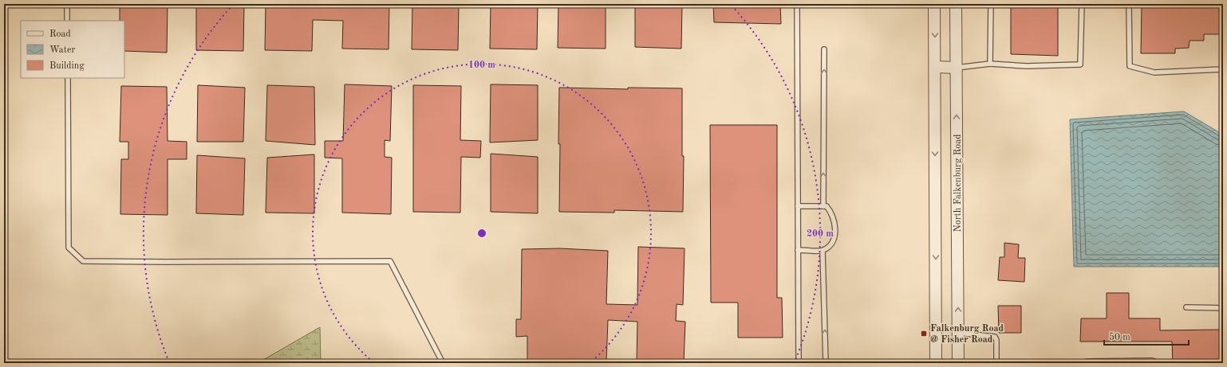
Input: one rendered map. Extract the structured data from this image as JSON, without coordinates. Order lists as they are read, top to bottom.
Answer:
{
  "streets": {
    "street": ["North Falkenburg Road"]
  },
  "places": {
    "transit": ["Falkenburg Road @ Fisher Road"]
  },
  "legend": ["Road", "Water", "Building"],
  "scale_bar": "50 m",
  "rings": ["100 m", "200 m"]
}
